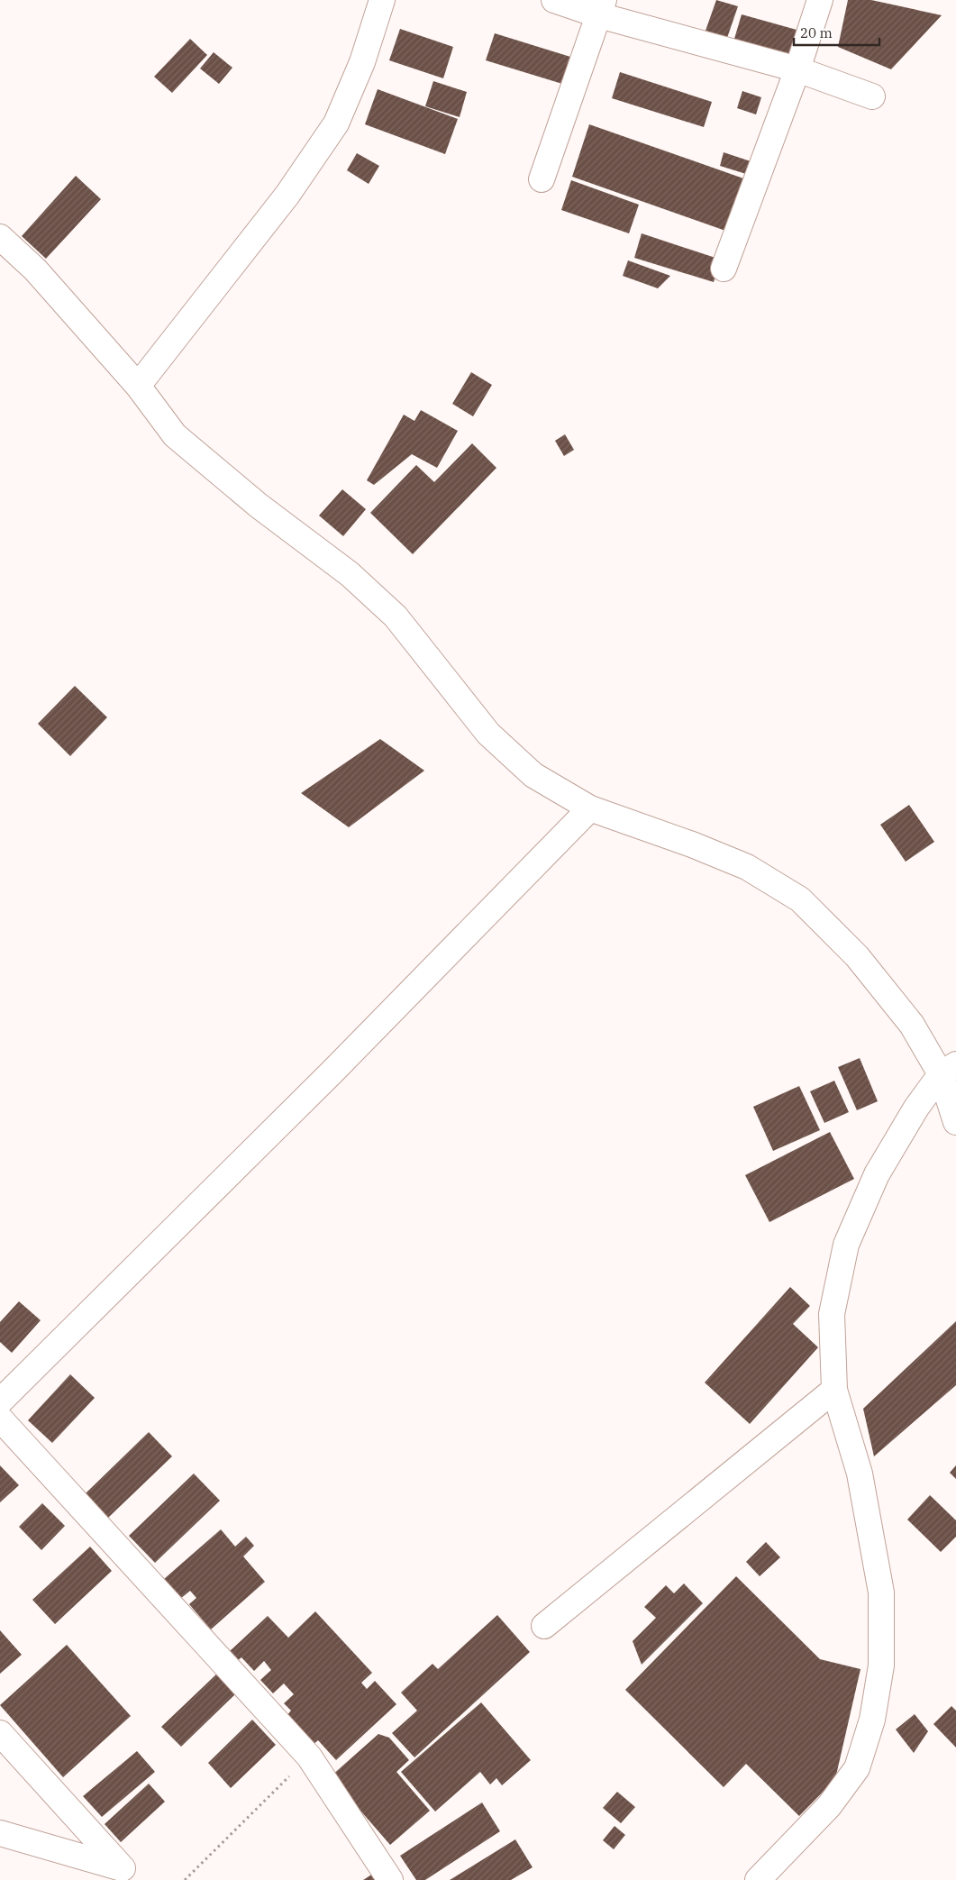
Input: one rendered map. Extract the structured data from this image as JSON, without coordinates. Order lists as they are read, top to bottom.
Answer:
{
  "scale_bar": "20 m"
}
